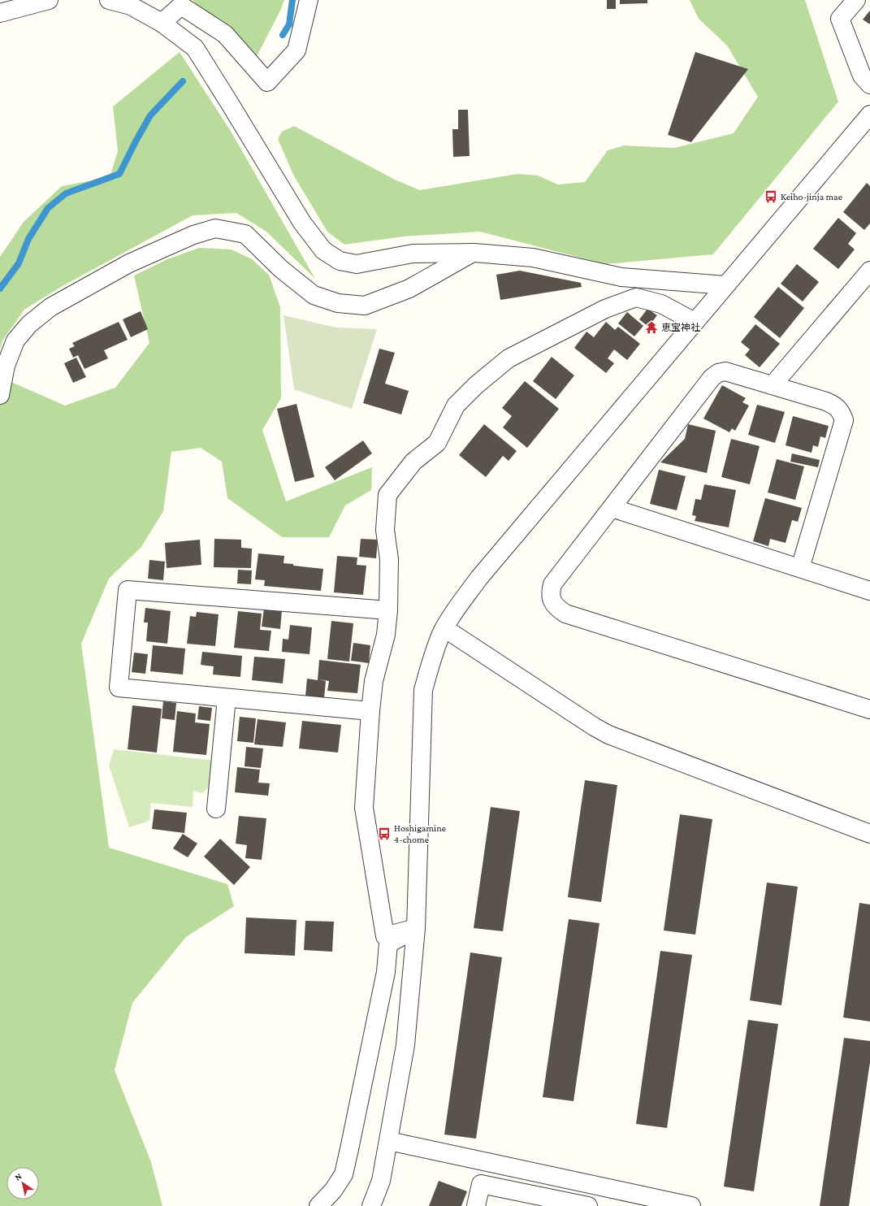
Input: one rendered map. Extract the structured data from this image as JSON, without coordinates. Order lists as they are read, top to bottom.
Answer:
{
  "places": {
    "bus stop": ["Keiho-jinja mae", "Hoshigamine 4-chome"],
    "temple": ["恵宝神社"]
  },
  "north": "top left"
}
